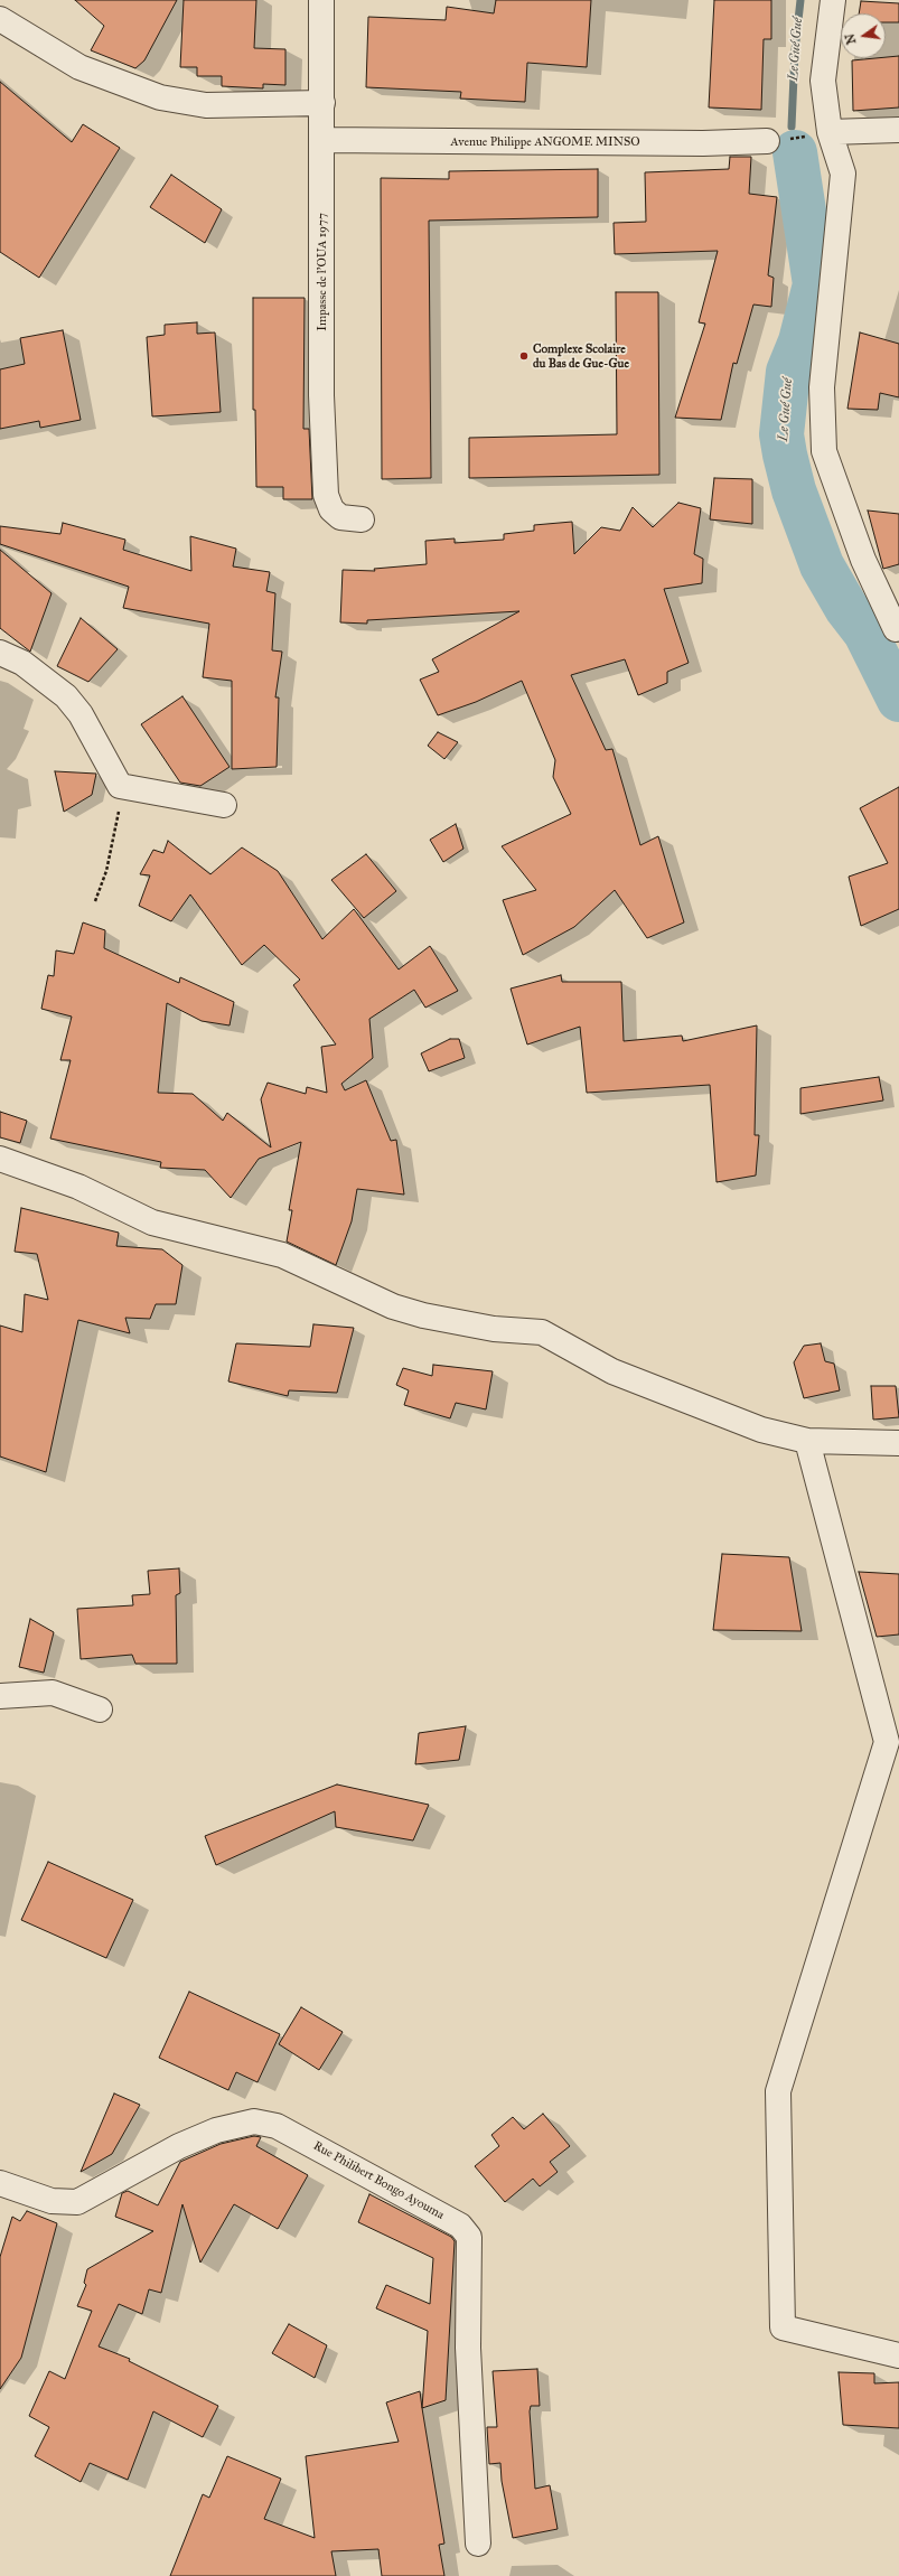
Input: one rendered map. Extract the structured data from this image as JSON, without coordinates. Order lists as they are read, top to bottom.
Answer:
{
  "streets": {
    "street": ["Avenue Philippe ANGOME MINSO", "Impasse de l'OUA 1977", "Rue Philibert Bongo Ayouma"]
  },
  "crossings": [
    ["Avenue Philippe ANGOME MINSO", "Impasse de l'OUA 1977"]
  ],
  "water": ["Le Gué Gué"],
  "places": ["Complexe Scolaire du Bas de Gue-Gue"],
  "north": "left"
}
